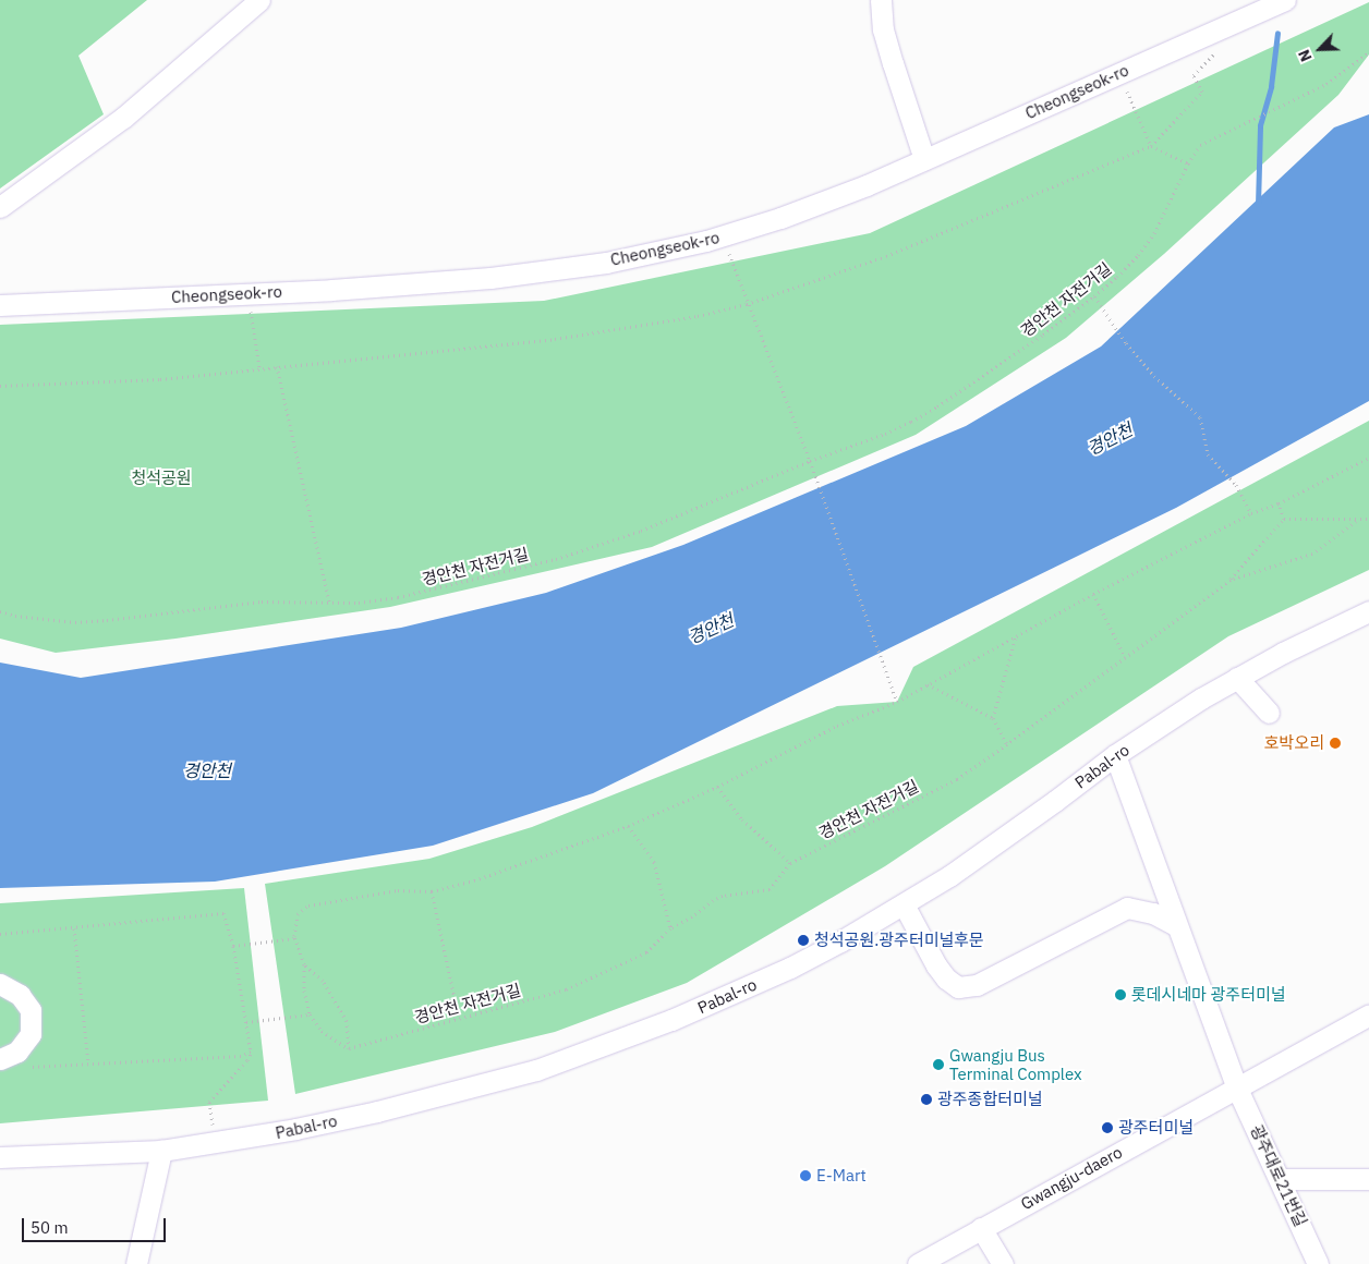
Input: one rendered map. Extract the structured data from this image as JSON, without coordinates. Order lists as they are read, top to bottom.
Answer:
{
  "streets": {
    "street": [
      "Cheongseok-ro",
      "Pabal-ro",
      "광주대로21번길",
      "Gwangju-daero"
    ],
    "path": ["경안천 자전거길"]
  },
  "crossings": [
    ["Pabal-ro", "광주대로21번길"],
    ["광주대로21번길", "Gwangju-daero"]
  ],
  "water": ["경안천"],
  "parks": ["청석공원"],
  "places": [
    "호박오리",
    "청석공원.광주터미널후문",
    "롯데시네마 광주터미널",
    "Gwangju Bus Terminal Complex",
    "광주종합터미널",
    "광주터미널",
    "E-Mart"
  ],
  "scale_bar": "50 m",
  "north": "bottom left"
}
